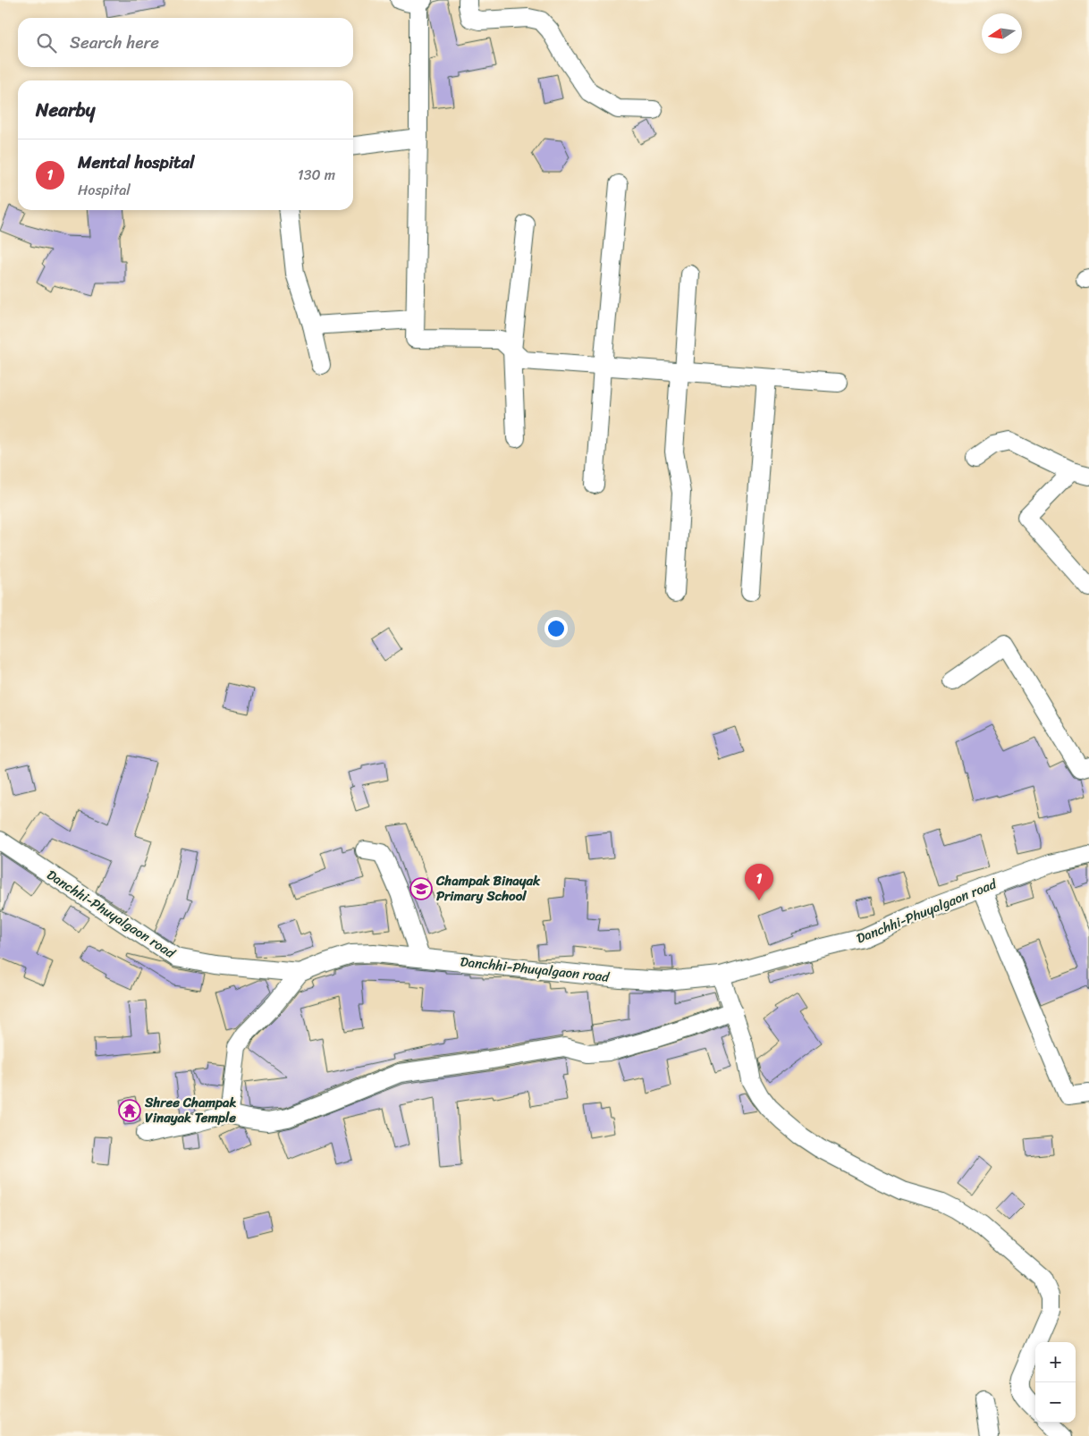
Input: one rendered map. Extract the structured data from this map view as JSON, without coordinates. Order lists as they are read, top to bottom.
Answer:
{
  "streets": {
    "street": ["Danchhi-Phuyalgaon road"]
  },
  "places": {
    "school or university": ["Champak Binayak Primary School"],
    "temple": ["Shree Champak Vinayak Temple"]
  },
  "north": "left",
  "page": {
    "search": "Search here",
    "heading": "Nearby",
    "list": [
      {
        "mark": "1",
        "name": "Mental hospital",
        "note": "Hospital",
        "value": "130 m"
      }
    ],
    "pins": "1",
    "map_buttons": ["+", "−"]
  }
}
